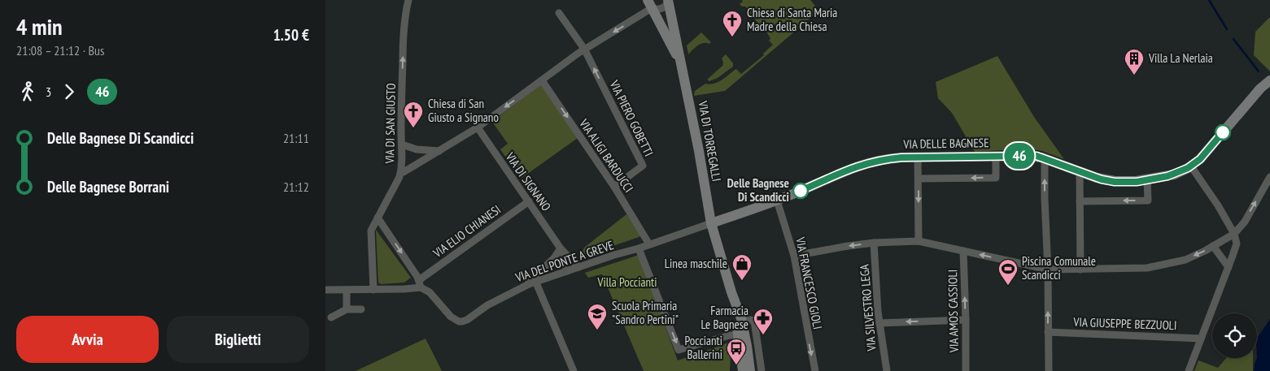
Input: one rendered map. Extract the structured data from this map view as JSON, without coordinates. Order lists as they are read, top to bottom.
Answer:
{
  "streets": {
    "main road": ["VIA DI TORREGALLI", "VIA DELLE BAGNESE"],
    "street": [
      "VIA PIERO GOBETTI",
      "VIA DI SAN GIUSTO",
      "VIA ALIGI BARDUCCI",
      "VIA DI SIGNANO",
      "VIA ELIO CHIANESI",
      "VIA DEL PONTE A GREVE",
      "VIA FRANCESCO GIOLI",
      "VIA SILVESTRO LEGA",
      "VIA AMOS CASSIOLI",
      "VIA GIUSEPPE BEZZUOLI"
    ]
  },
  "crossings": [
    ["VIA PIERO GOBETTI", "VIA ALIGI BARDUCCI"],
    ["VIA DI TORREGALLI", "VIA DELLE BAGNESE"],
    ["VIA DI TORREGALLI", "VIA DEL PONTE A GREVE"],
    ["VIA DELLE BAGNESE", "VIA DEL PONTE A GREVE"],
    ["VIA DELLE BAGNESE", "VIA FRANCESCO GIOLI"],
    ["VIA ALIGI BARDUCCI", "VIA DEL PONTE A GREVE"],
    ["VIA DI SIGNANO", "VIA ELIO CHIANESI"],
    ["VIA ELIO CHIANESI", "VIA DEL PONTE A GREVE"]
  ],
  "one_way": [
    "VIA PIERO GOBETTI",
    "VIA DI SAN GIUSTO",
    "VIA ALIGI BARDUCCI",
    "VIA FRANCESCO GIOLI",
    "VIA AMOS CASSIOLI"
  ],
  "parks": ["Villa Poccianti"],
  "places": {
    "church": ["Chiesa di Santa Maria Madre della Chiesa", "Chiesa di San Giusto a Signano"],
    "building": ["Villa La Nerlaia"],
    "other": ["Delle Bagnese Di Scandicci"],
    "shop": ["Linea maschile"],
    "sports": ["Piscina Comunale Scandicci"],
    "school or university": ["Scuola Primaria \"Sandro Pertini\""],
    "pharmacy": ["Farmacia Le Bagnese"],
    "bus stop": ["Poccianti Ballerini"]
  },
  "lines": ["bus line 46"],
  "page": {
    "heading": ["4 min", "21:08 – 21:12 · Bus", "1.50 €"],
    "on_map": "46",
    "legs": ["3", "46"],
    "list": [
      {
        "name": "Delle Bagnese Di Scandicci",
        "value": "21:11"
      },
      {
        "name": "Delle Bagnese Borrani",
        "value": "21:12"
      }
    ],
    "buttons": ["Avvia", "Biglietti"]
  }
}
